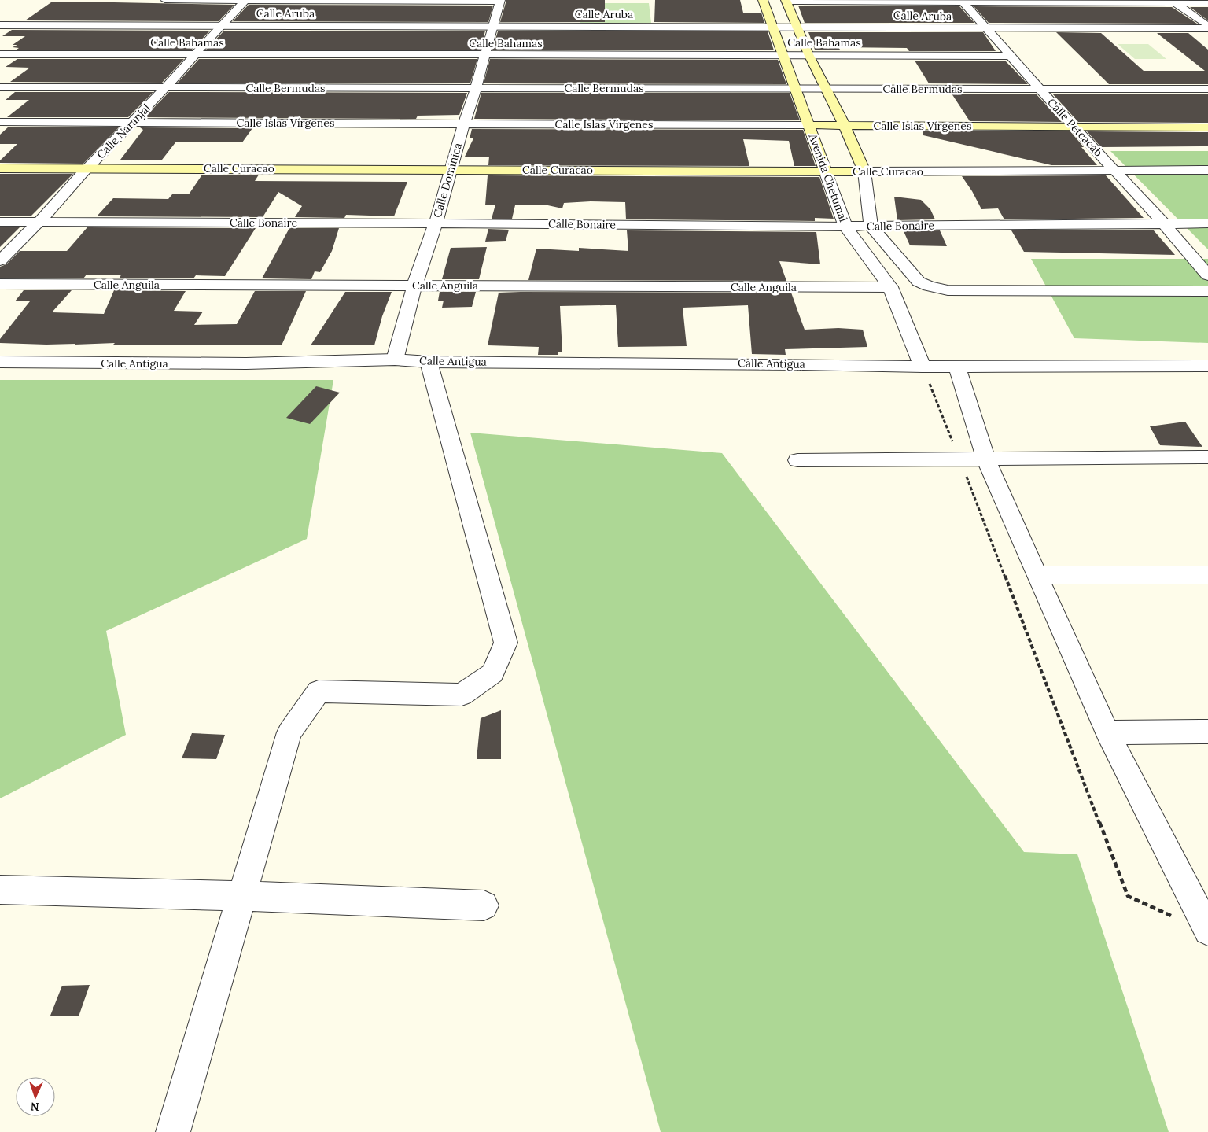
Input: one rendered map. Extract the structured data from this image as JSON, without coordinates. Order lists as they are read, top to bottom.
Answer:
{
  "streets": {
    "main road": ["Calle Islas Vírgenes", "Calle Curacao", "Avenida Chetumal"],
    "street": [
      "Calle Aruba",
      "Calle Bahamas",
      "Calle Bermudas",
      "Calle Petcacab",
      "Calle Naranjal",
      "Calle Dominica",
      "Calle Bonaire",
      "Calle Anguila",
      "Calle Antigua"
    ]
  },
  "crossings": [
    ["Calle Aruba", "Calle Petcacab"],
    ["Calle Aruba", "Calle Naranjal"],
    ["Calle Aruba", "Avenida Chetumal"],
    ["Calle Aruba", "Calle Dominica"],
    ["Calle Bahamas", "Calle Petcacab"],
    ["Calle Bahamas", "Calle Naranjal"],
    ["Calle Bahamas", "Avenida Chetumal"],
    ["Calle Bahamas", "Calle Dominica"],
    ["Calle Bermudas", "Calle Petcacab"],
    ["Calle Bermudas", "Calle Naranjal"],
    ["Calle Bermudas", "Avenida Chetumal"],
    ["Calle Bermudas", "Calle Dominica"],
    ["Calle Islas Vírgenes", "Calle Petcacab"],
    ["Calle Islas Vírgenes", "Calle Naranjal"],
    ["Calle Islas Vírgenes", "Avenida Chetumal"],
    ["Calle Islas Vírgenes", "Calle Dominica"],
    ["Calle Petcacab", "Calle Curacao"],
    ["Calle Petcacab", "Calle Bonaire"],
    ["Calle Naranjal", "Calle Curacao"],
    ["Calle Naranjal", "Calle Bonaire"],
    ["Calle Curacao", "Avenida Chetumal"],
    ["Calle Curacao", "Calle Dominica"],
    ["Avenida Chetumal", "Calle Bonaire"],
    ["Avenida Chetumal", "Calle Anguila"],
    ["Avenida Chetumal", "Calle Antigua"],
    ["Calle Dominica", "Calle Bonaire"],
    ["Calle Dominica", "Calle Anguila"],
    ["Calle Dominica", "Calle Antigua"]
  ],
  "north": "bottom"
}
